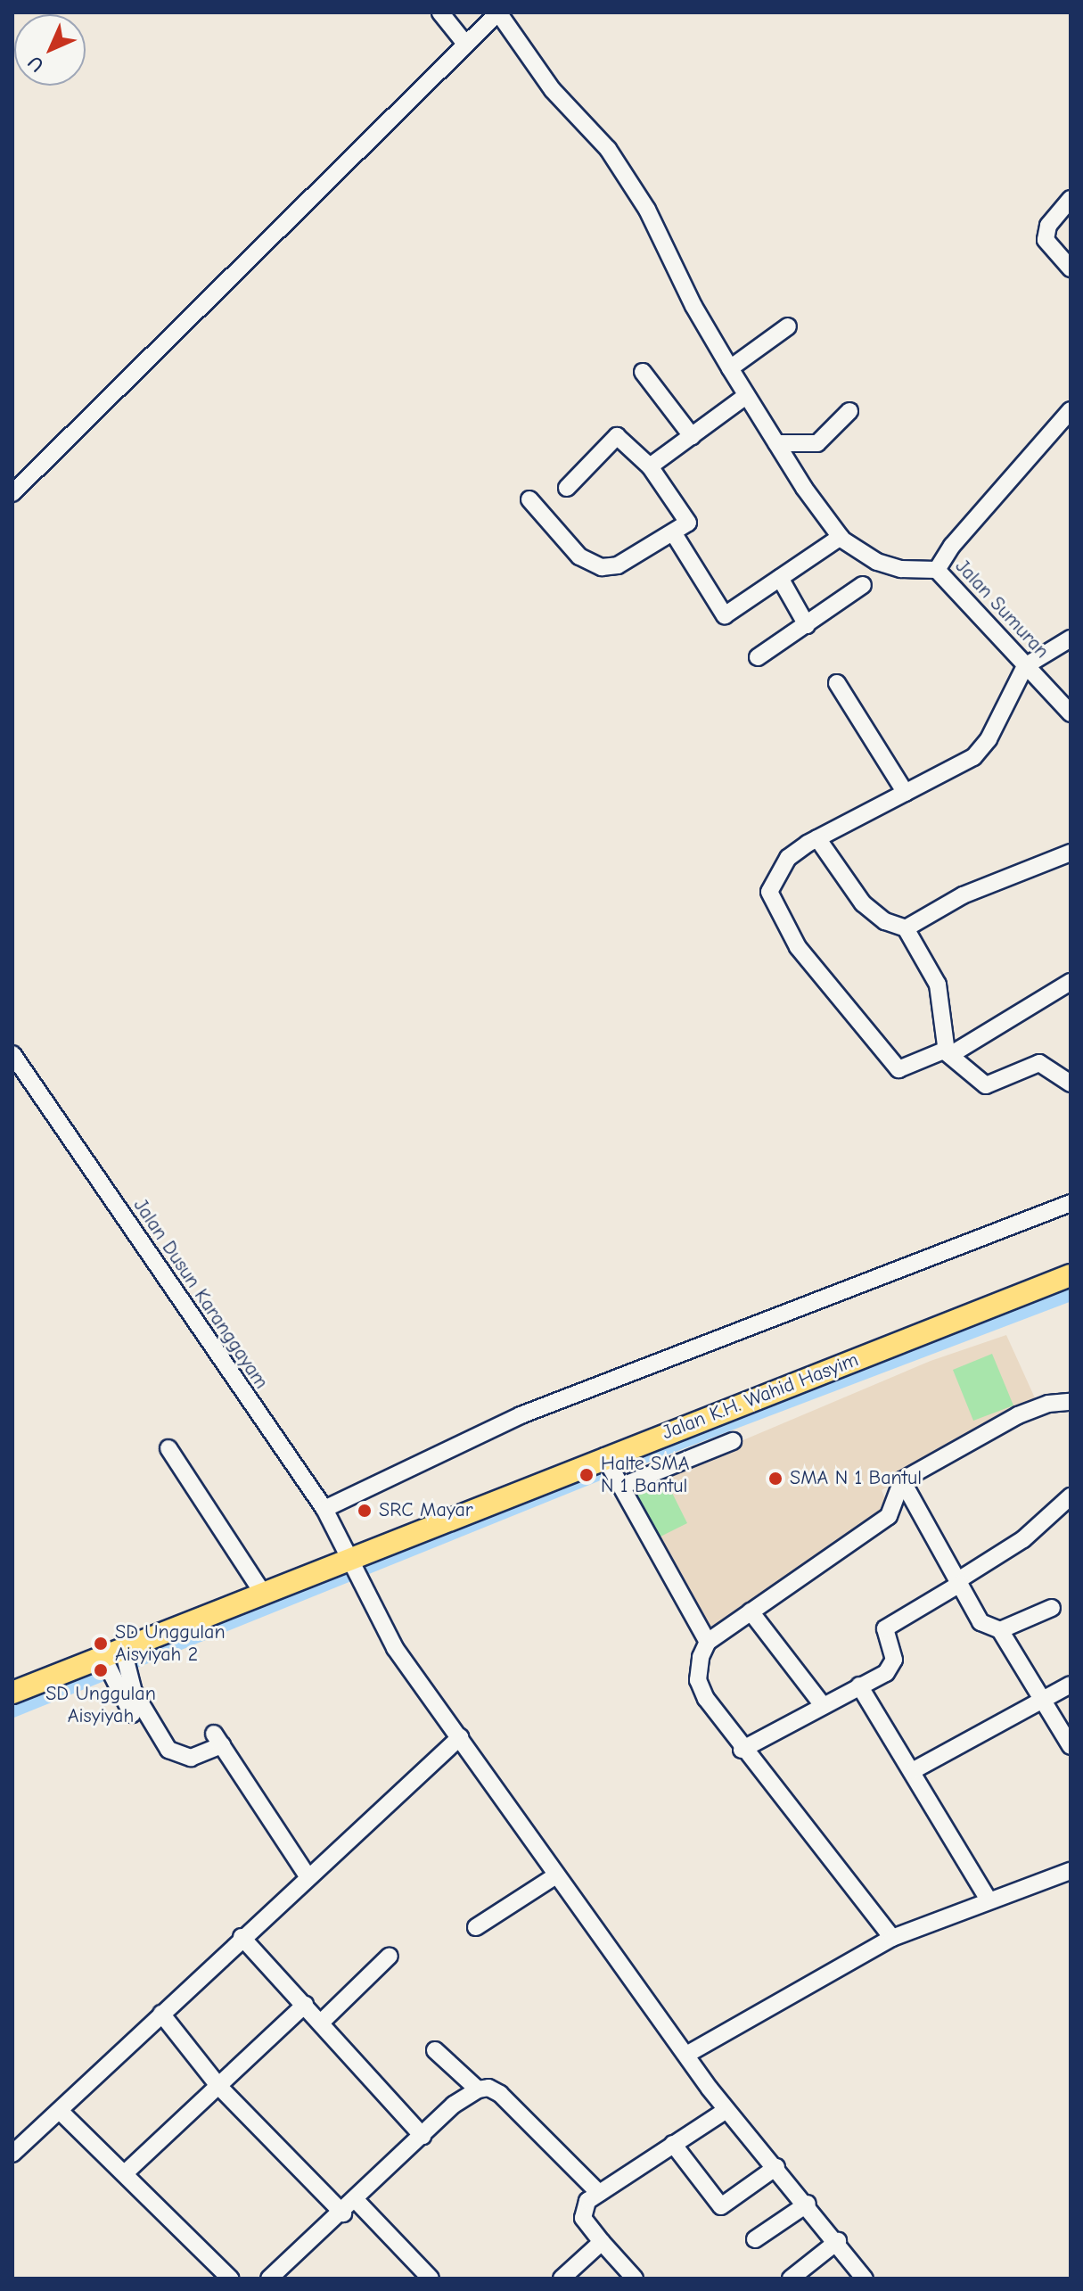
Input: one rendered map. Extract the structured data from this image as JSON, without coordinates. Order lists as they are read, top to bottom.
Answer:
{
  "streets": {
    "main road": ["Jalan K.H. Wahid Hasyim"],
    "street": ["Jalan Sumuran", "Jalan Dusun Karanggayam"]
  },
  "crossings": [
    ["Jalan Dusun Karanggayam", "Jalan K.H. Wahid Hasyim"]
  ],
  "places": [
    "Halte SMA N 1 Bantul",
    "SMA N 1 Bantul",
    "SRC Mayar",
    "SD Unggulan Aisyiyah 2",
    "SD Unggulan Aisyiyah"
  ],
  "north": "bottom left"
}
